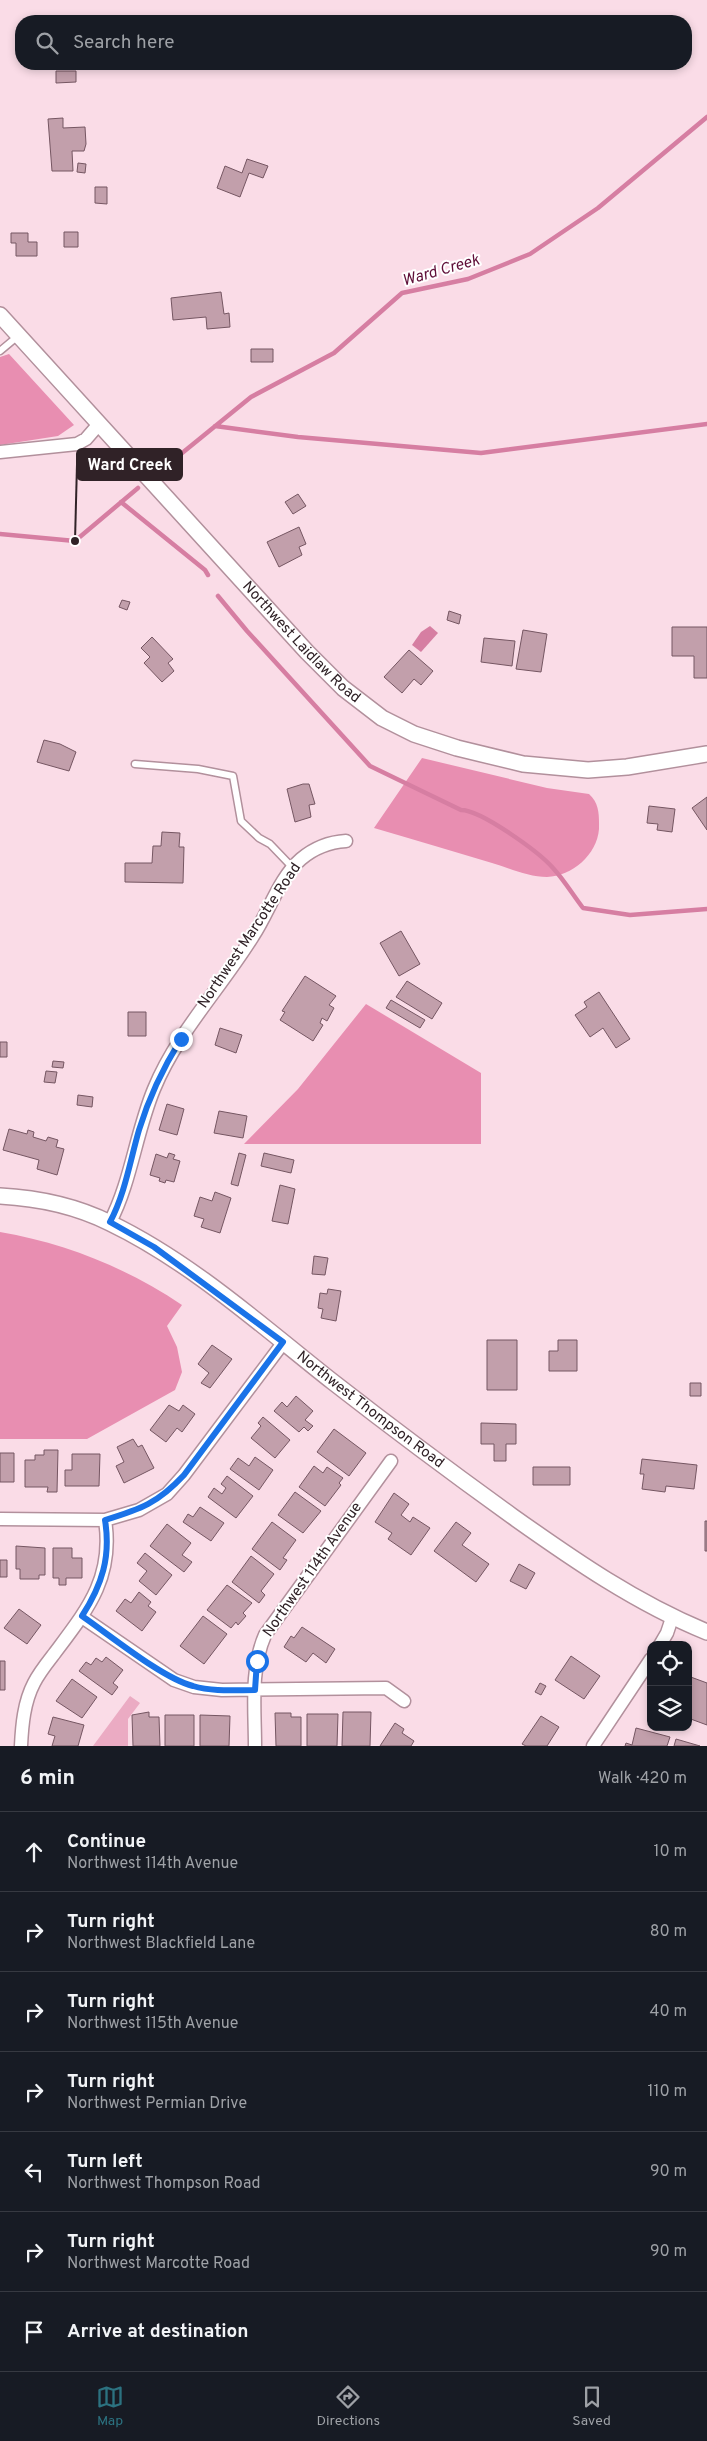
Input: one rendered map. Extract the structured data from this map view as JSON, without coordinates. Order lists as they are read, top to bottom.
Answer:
{
  "streets": {
    "street": [
      "Northwest Laidlaw Road",
      "Northwest Marcotte Road",
      "Northwest Thompson Road",
      "Northwest 114th Avenue"
    ]
  },
  "crossings": [
    ["Northwest Marcotte Road", "Northwest Thompson Road"]
  ],
  "water": ["Ward Creek"],
  "places": ["Ward Creek"],
  "page": {
    "search": "Search here",
    "heading": ["6 min", "Walk · 420 m"],
    "list": [
      ["Continue", "Northwest 114th Avenue", "10 m"],
      ["Turn right", "Northwest Blackfield Lane", "80 m"],
      ["Turn right", "Northwest 115th Avenue", "40 m"],
      ["Turn right", "Northwest Permian Drive", "110 m"],
      ["Turn left", "Northwest Thompson Road", "90 m"],
      ["Turn right", "Northwest Marcotte Road", "90 m"],
      "Arrive at destination"
    ],
    "nav": ["Map", "Directions", "Saved"]
  }
}
